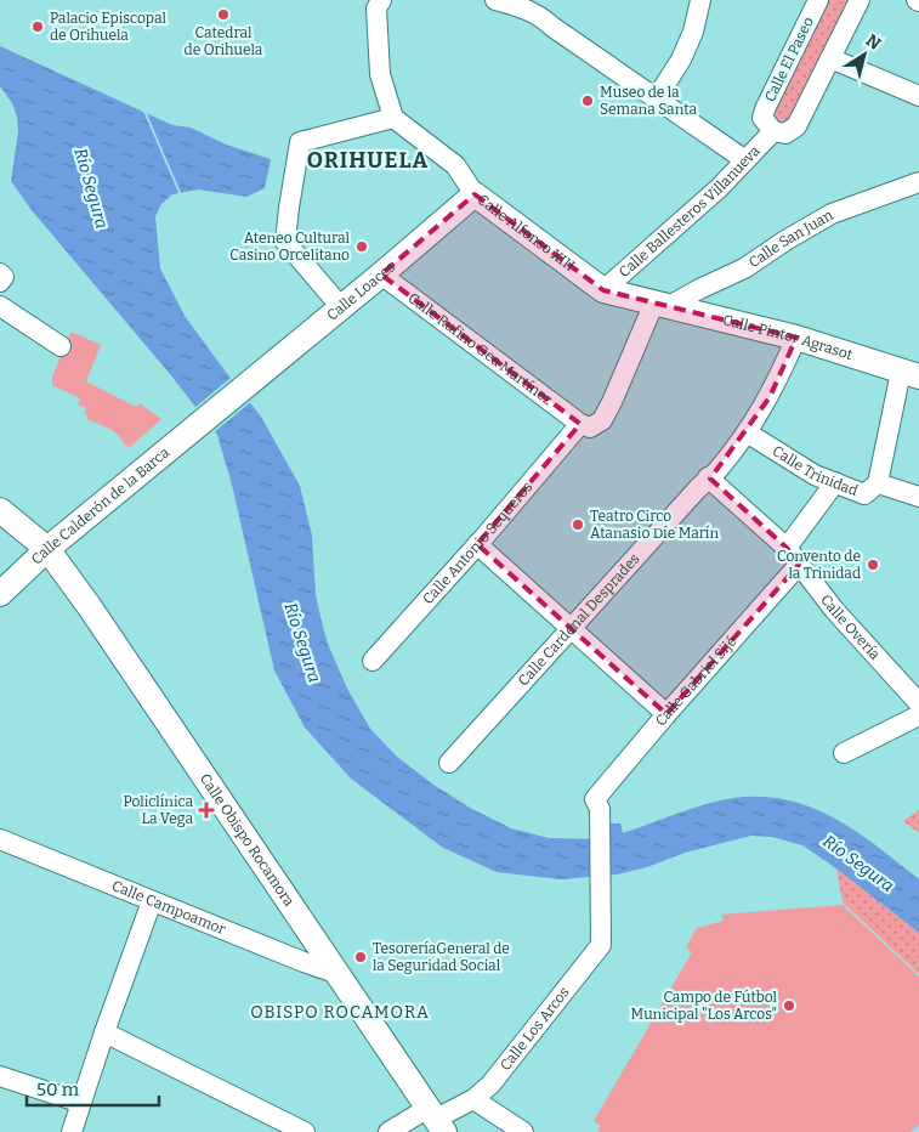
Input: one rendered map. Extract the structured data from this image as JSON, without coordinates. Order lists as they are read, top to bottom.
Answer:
{
  "streets": {
    "street": [
      "Calle El Paseo",
      "Calle Ballesteros Villanueva",
      "Calle Alfonso XIII",
      "Calle San Juan",
      "Calle Loaces",
      "Calle Pintor Agrasot",
      "Calle Rufino Gea Martínez",
      "Calle Trinidad",
      "Calle Calderón de la Barca",
      "Calle Antonio Sequeros",
      "Calle Cardenal Desprades",
      "Calle Overía",
      "Calle Gabriel Sijé",
      "Calle Obispo Rocamora",
      "Calle Campoamor",
      "Calle Los Arcos"
    ]
  },
  "crossings": [
    ["Calle El Paseo", "Calle Ballesteros Villanueva"],
    ["Calle Ballesteros Villanueva", "Calle Alfonso XIII"],
    ["Calle Alfonso XIII", "Calle San Juan"],
    ["Calle Alfonso XIII", "Calle Loaces"],
    ["Calle Alfonso XIII", "Calle Pintor Agrasot"],
    ["Calle San Juan", "Calle Pintor Agrasot"],
    ["Calle Loaces", "Calle Rufino Gea Martínez"],
    ["Calle Loaces", "Calle Calderón de la Barca"],
    ["Calle Pintor Agrasot", "Calle Cardenal Desprades"],
    ["Calle Rufino Gea Martínez", "Calle Antonio Sequeros"],
    ["Calle Trinidad", "Calle Cardenal Desprades"],
    ["Calle Calderón de la Barca", "Calle Obispo Rocamora"],
    ["Calle Cardenal Desprades", "Calle Overía"],
    ["Calle Overía", "Calle Gabriel Sijé"],
    ["Calle Gabriel Sijé", "Calle Los Arcos"],
    ["Calle Obispo Rocamora", "Calle Campoamor"],
    ["Calle Obispo Rocamora", "Calle Los Arcos"]
  ],
  "districts": ["ORIHUELA", "OBISPO ROCAMORA"],
  "water": ["Río Segura"],
  "places": {
    "other": [
      "Catedral de Orihuela",
      "Palacio Episcopal de Orihuela",
      "Museo de la Semana Santa",
      "Ateneo Cultural Casino Orcelitano",
      "Teatro Circo Atanasio Díe Marín",
      "Convento de la Trinidad",
      "TesoreríaGeneral de la Seguridad Social",
      "Campo de Fútbol Municipal \"Los Arcos\""
    ],
    "health": ["Policlínica La Vega"]
  },
  "scale_bar": "50 m",
  "north": "top right"
}
